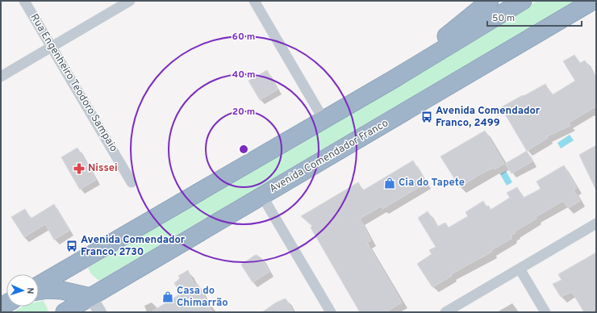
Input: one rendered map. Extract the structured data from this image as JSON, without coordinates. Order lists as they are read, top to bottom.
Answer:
{
  "streets": {
    "highway": ["Avenida Comendador Franco"],
    "street": ["Rua Engenheiro Teodoro Sampaio"]
  },
  "places": {
    "bus stop": ["Avenida Comendador Franco, 2499", "Avenida Comendador Franco, 2730"],
    "pharmacy": ["Nissei"],
    "shop": ["Cia do Tapete", "Casa do Chimarrão"]
  },
  "scale_bar": "50 m",
  "north": "right",
  "rings": ["60 m", "40 m", "20 m"]
}
